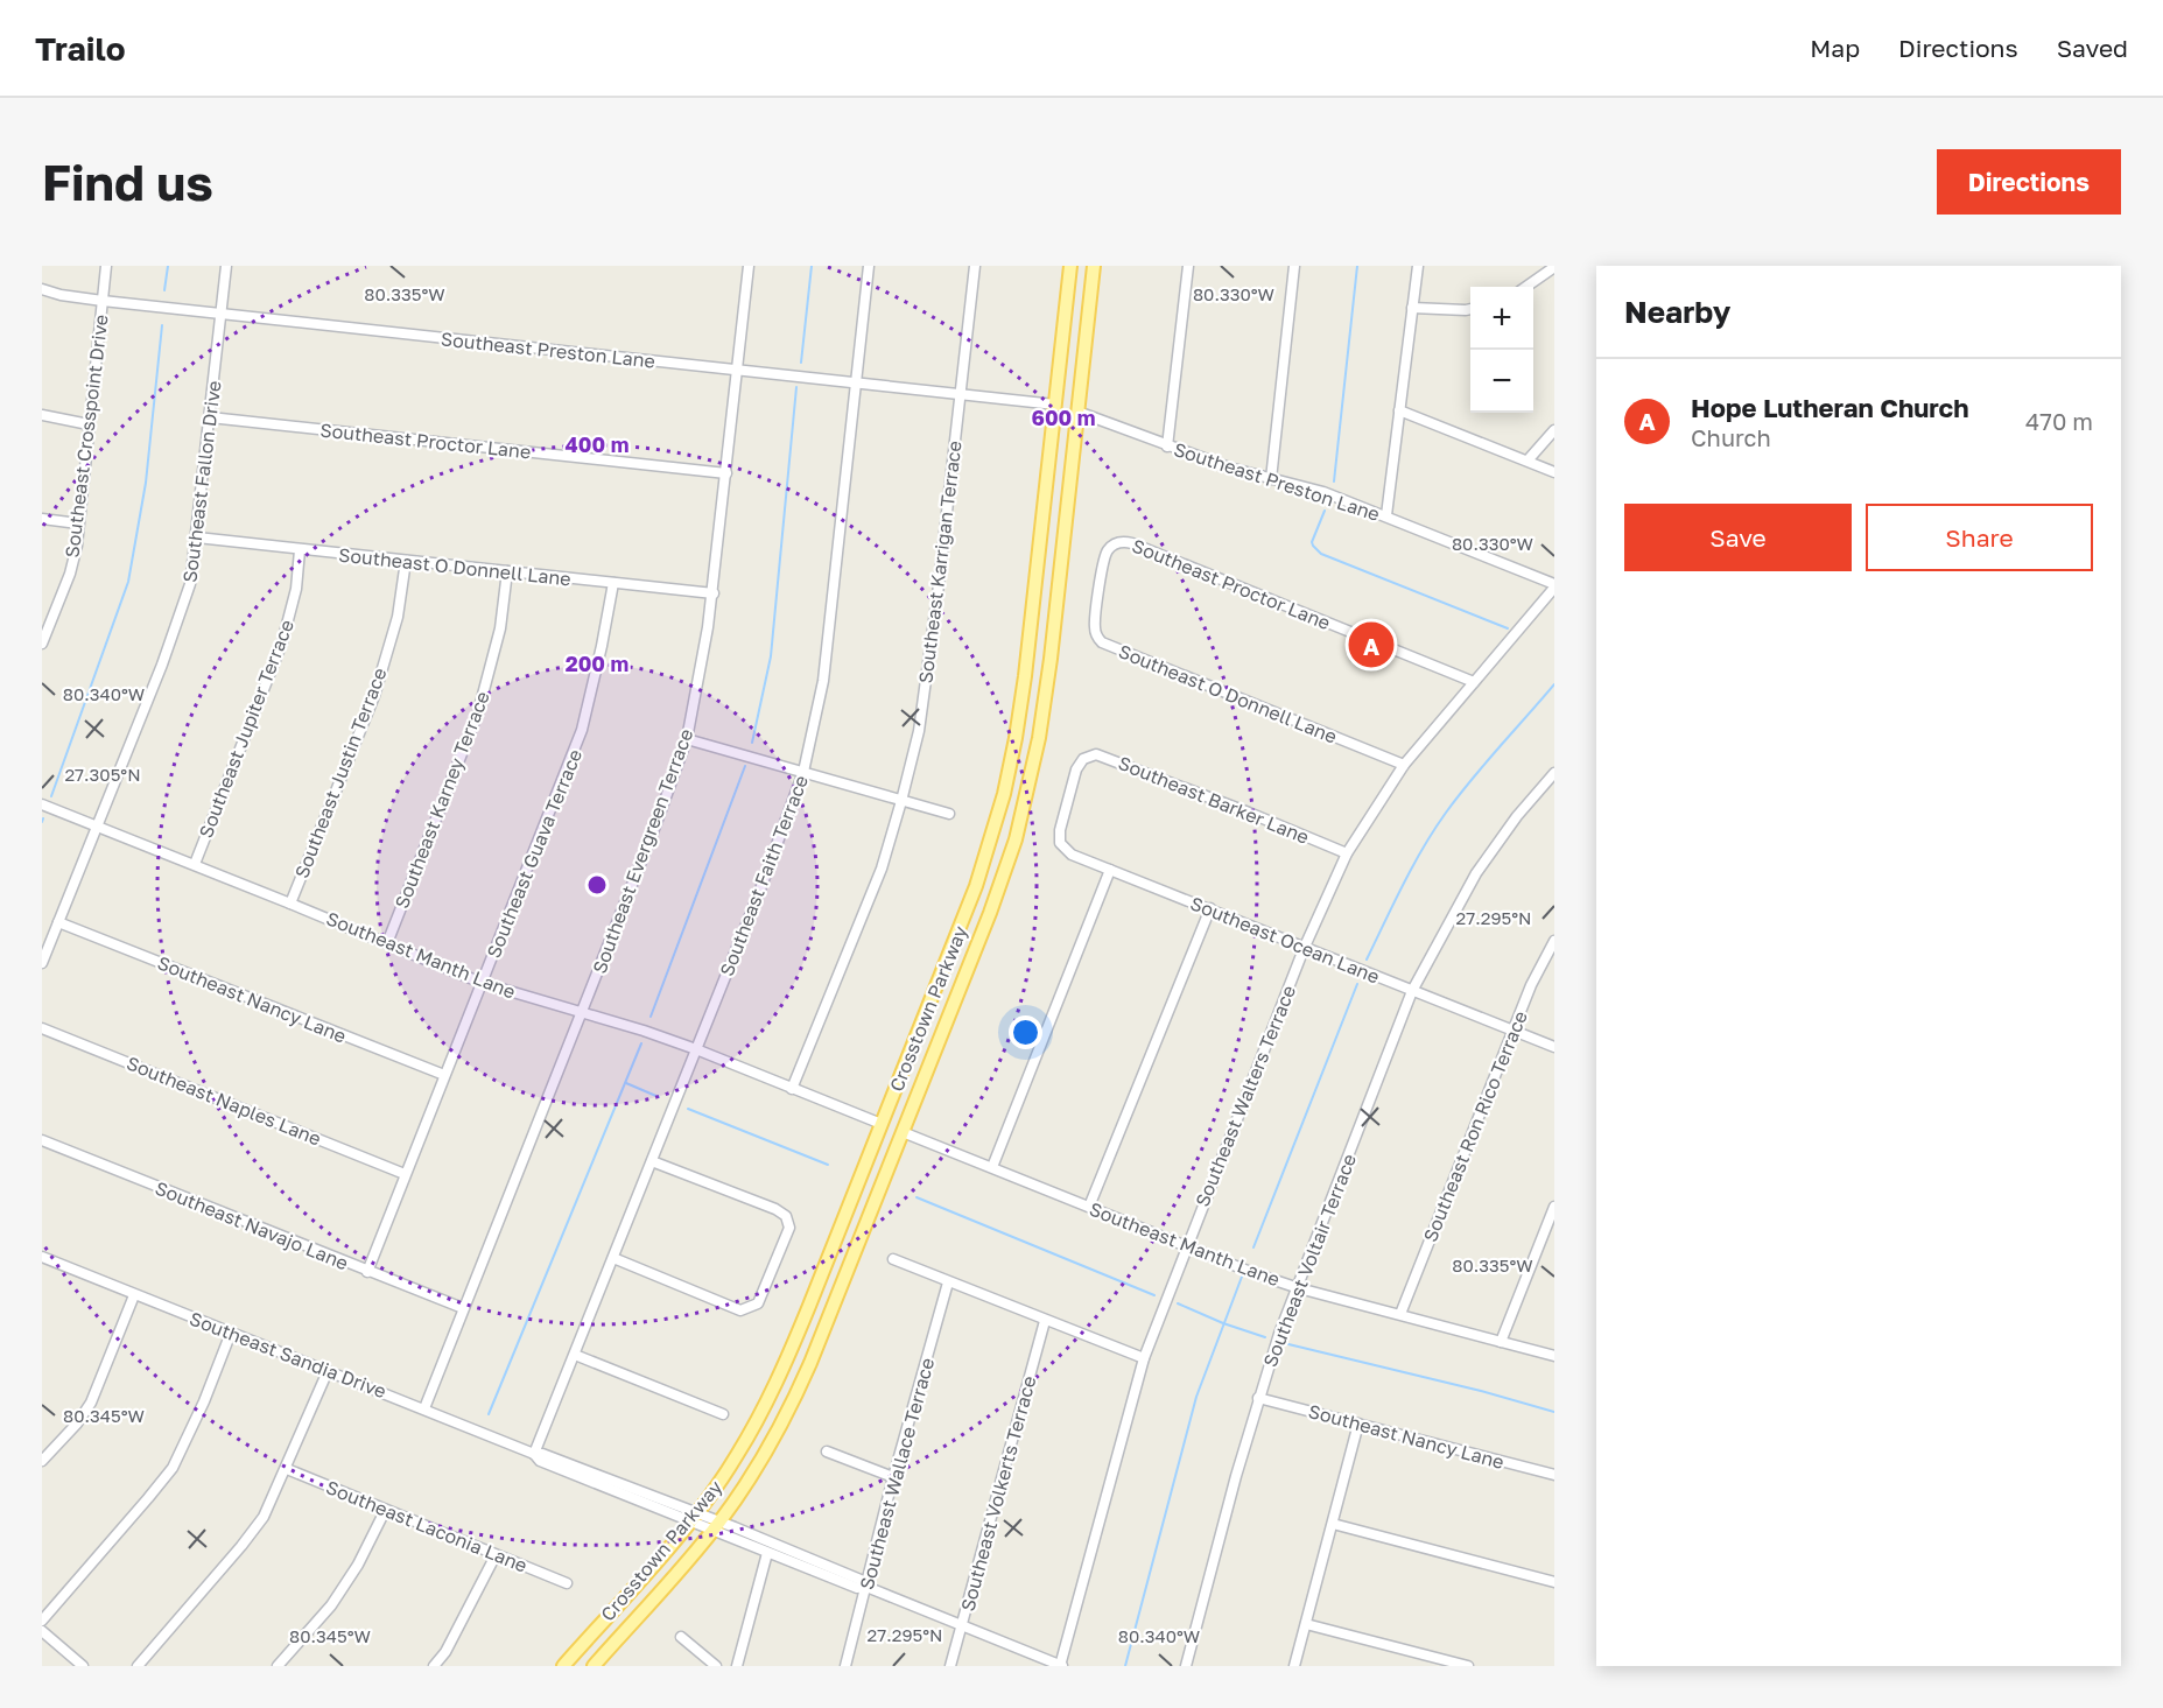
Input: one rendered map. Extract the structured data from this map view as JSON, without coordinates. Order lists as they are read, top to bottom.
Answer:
{
  "streets": {
    "main road": ["Crosstown Parkway"],
    "street": [
      "Southeast Preston Lane",
      "Southeast Crosspoint Drive",
      "Southeast Proctor Lane",
      "Southeast Fallon Drive",
      "Southeast Karrigan Terrace",
      "Southeast O Donnell Lane",
      "Southeast Jupiter Terrace",
      "Southeast Justin Terrace",
      "Southeast Karney Terrace",
      "Southeast Barker Lane",
      "Southeast Evergreen Terrace",
      "Southeast Guava Terrace",
      "Southeast Faith Terrace",
      "Southeast Ocean Lane",
      "Southeast Manth Lane",
      "Southeast Nancy Lane",
      "Southeast Walters Terrace",
      "Southeast Naples Lane",
      "Southeast Ron Rico Terrace",
      "Southeast Navajo Lane",
      "Southeast Voltair Terrace",
      "Southeast Sandia Drive",
      "Southeast Wallace Terrace",
      "Southeast Volkerts Terrace",
      "Southeast Laconia Lane"
    ]
  },
  "crossings": [
    ["Southeast Preston Lane", "Southeast Crosspoint Drive"],
    ["Southeast Preston Lane", "Southeast Fallon Drive"],
    ["Southeast Preston Lane", "Southeast Karrigan Terrace"],
    ["Southeast Preston Lane", "Southeast Evergreen Terrace"],
    ["Southeast Preston Lane", "Southeast Faith Terrace"],
    ["Southeast Preston Lane", "Crosstown Parkway"],
    ["Southeast Preston Lane", "Southeast Walters Terrace"],
    ["Southeast Proctor Lane", "Southeast Fallon Drive"],
    ["Southeast Proctor Lane", "Southeast O Donnell Lane"],
    ["Southeast Proctor Lane", "Southeast Evergreen Terrace"],
    ["Southeast Proctor Lane", "Southeast Walters Terrace"],
    ["Southeast Fallon Drive", "Southeast O Donnell Lane"],
    ["Southeast Fallon Drive", "Southeast Manth Lane"],
    ["Southeast Fallon Drive", "Southeast Nancy Lane"],
    ["Southeast Karrigan Terrace", "Southeast Manth Lane"],
    ["Southeast O Donnell Lane", "Southeast Jupiter Terrace"],
    ["Southeast O Donnell Lane", "Southeast Justin Terrace"],
    ["Southeast O Donnell Lane", "Southeast Karney Terrace"],
    ["Southeast O Donnell Lane", "Southeast Evergreen Terrace"],
    ["Southeast O Donnell Lane", "Southeast Guava Terrace"],
    ["Southeast O Donnell Lane", "Southeast Walters Terrace"],
    ["Southeast Jupiter Terrace", "Southeast Manth Lane"],
    ["Southeast Justin Terrace", "Southeast Manth Lane"],
    ["Southeast Karney Terrace", "Southeast Manth Lane"],
    ["Southeast Barker Lane", "Southeast Ocean Lane"],
    ["Southeast Barker Lane", "Southeast Walters Terrace"],
    ["Southeast Evergreen Terrace", "Southeast Manth Lane"],
    ["Southeast Evergreen Terrace", "Southeast Navajo Lane"],
    ["Southeast Evergreen Terrace", "Southeast Sandia Drive"],
    ["Southeast Guava Terrace", "Southeast Manth Lane"],
    ["Southeast Guava Terrace", "Southeast Nancy Lane"],
    ["Southeast Guava Terrace", "Southeast Naples Lane"],
    ["Southeast Guava Terrace", "Southeast Navajo Lane"],
    ["Southeast Faith Terrace", "Southeast Manth Lane"],
    ["Southeast Faith Terrace", "Southeast Sandia Drive"],
    ["Southeast Ocean Lane", "Southeast Walters Terrace"],
    ["Southeast Ocean Lane", "Southeast Ron Rico Terrace"],
    ["Southeast Ocean Lane", "Southeast Voltair Terrace"],
    ["Southeast Manth Lane", "Crosstown Parkway"],
    ["Southeast Manth Lane", "Southeast Walters Terrace"],
    ["Southeast Manth Lane", "Southeast Ron Rico Terrace"],
    ["Southeast Manth Lane", "Southeast Voltair Terrace"],
    ["Southeast Nancy Lane", "Southeast Voltair Terrace"],
    ["Crosstown Parkway", "Southeast Sandia Drive"],
    ["Southeast Walters Terrace", "Southeast Sandia Drive"],
    ["Southeast Sandia Drive", "Southeast Wallace Terrace"],
    ["Southeast Sandia Drive", "Southeast Volkerts Terrace"]
  ],
  "page": {
    "header": "Trailo",
    "nav": ["Map", "Directions", "Saved"],
    "buttons": [
      "Directions",
      ["Save", "Share"]
    ],
    "title": "Find us",
    "heading": "Nearby",
    "map_buttons": ["+", "−"],
    "list": [
      {
        "mark": "A",
        "name": "Hope Lutheran Church",
        "note": "Church",
        "value": "470 m"
      }
    ],
    "pins": "A"
  },
  "coordinates": [
    "80.335°W",
    "80.330°W",
    "80.340°W",
    "27.305°N",
    "27.295°N",
    "80.345°W"
  ],
  "rings": ["600 m", "400 m", "200 m"]
}
